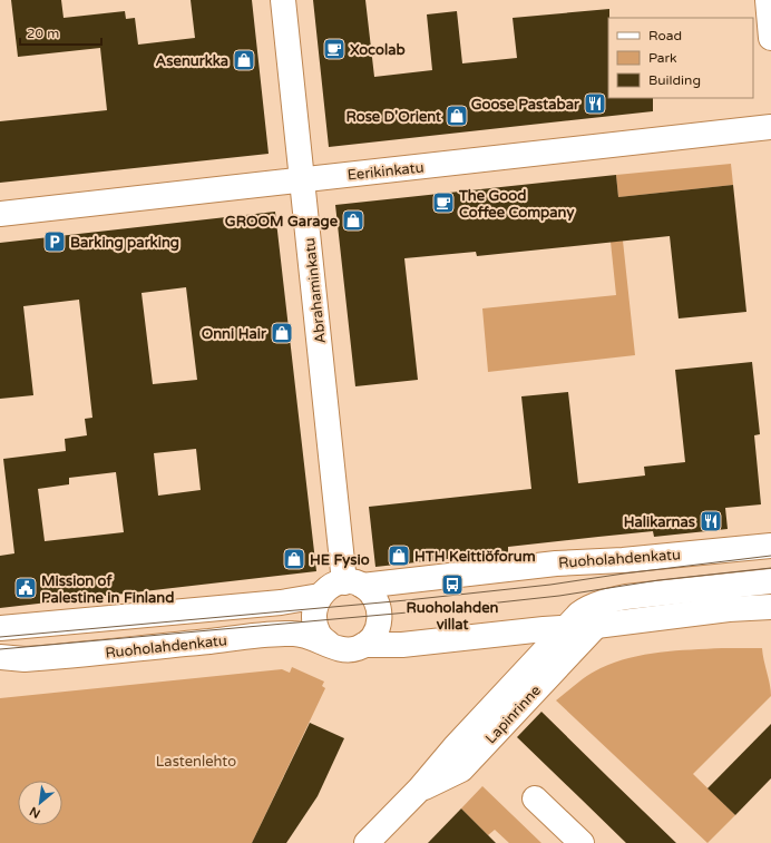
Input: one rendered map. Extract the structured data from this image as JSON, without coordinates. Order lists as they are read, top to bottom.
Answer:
{
  "streets": {
    "street": [
      "Eerikinkatu",
      "Abrahaminkatu",
      "Ruoholahdenkatu",
      "Lapinrinne"
    ]
  },
  "crossings": [
    ["Eerikinkatu", "Abrahaminkatu"],
    ["Abrahaminkatu", "Ruoholahdenkatu"]
  ],
  "parks": ["Lastenlehto"],
  "places": {
    "cafe": ["Xocolab", "The Good Coffee Company"],
    "shop": [
      "Asenurkka",
      "Rose D'Orient",
      "GROOM Garage",
      "Onni Hair",
      "HTH Keittiöforum",
      "HE Fysio"
    ],
    "restaurant": ["Goose Pastabar", "Halikarnas"],
    "parking": ["Barking parking"],
    "bus stop": ["Ruoholahden villat"],
    "public building": ["Mission of Palestine in Finland"]
  },
  "legend": ["Road", "Park", "Building"],
  "scale_bar": "20 m",
  "north": "bottom left"
}
